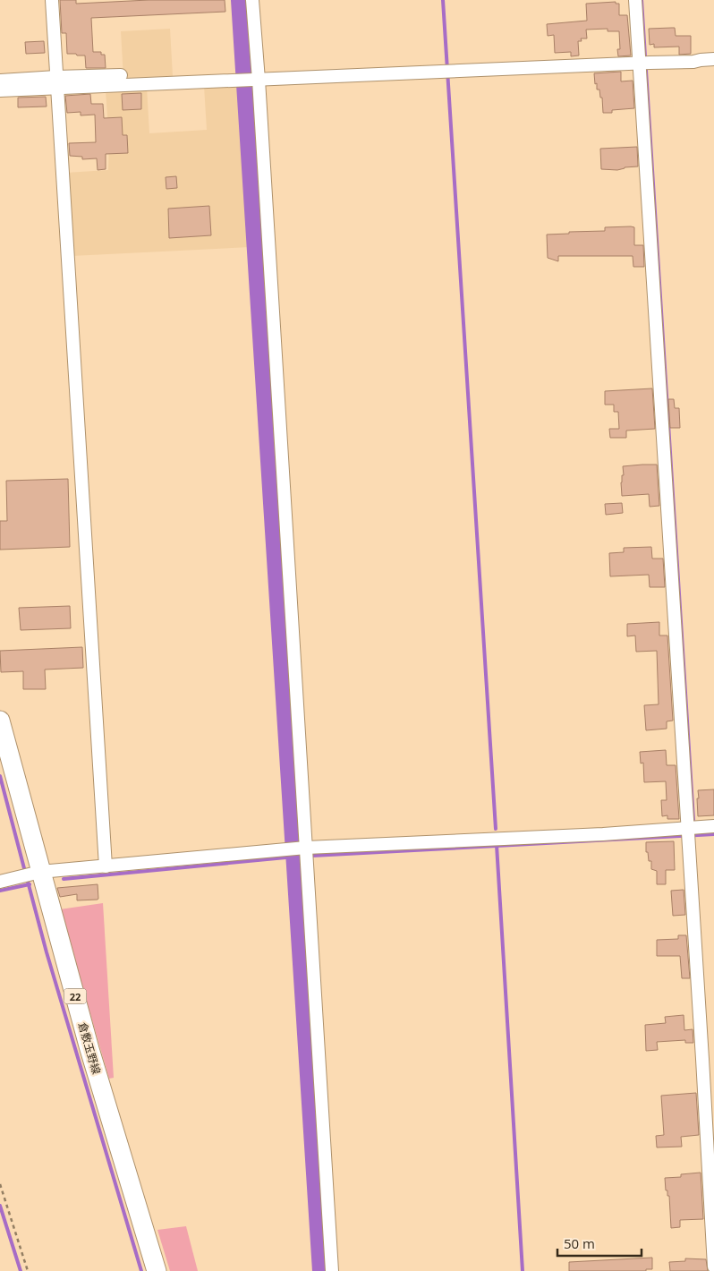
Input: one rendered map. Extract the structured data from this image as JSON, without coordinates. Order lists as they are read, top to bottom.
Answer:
{
  "streets": {
    "main road": ["22", "倉敷玉野線"]
  },
  "scale_bar": "50 m"
}
